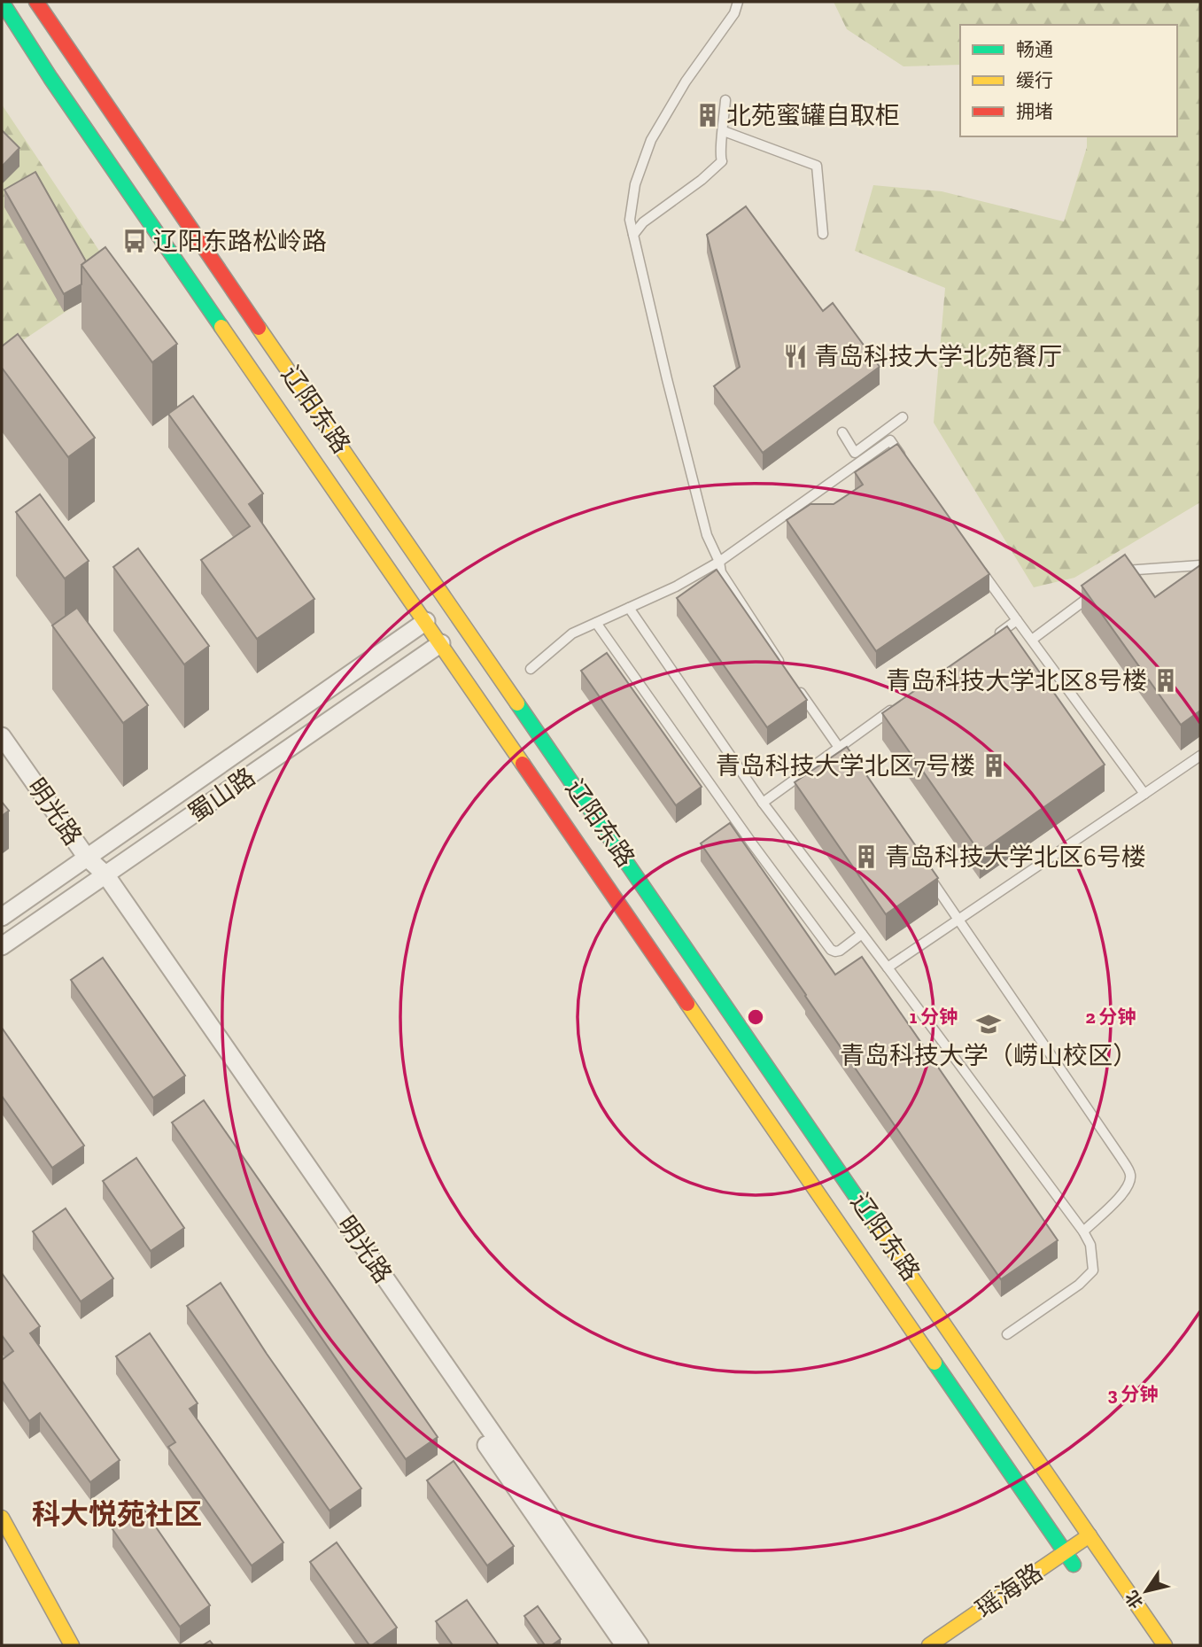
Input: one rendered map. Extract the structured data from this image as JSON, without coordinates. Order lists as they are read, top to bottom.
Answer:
{
  "streets": {
    "main road": ["辽阳东路", "瑶海路"],
    "street": ["蜀山路", "明光路"]
  },
  "crossings": [
    ["辽阳东路", "蜀山路"],
    ["辽阳东路", "瑶海路"],
    ["蜀山路", "明光路"]
  ],
  "districts": ["科大悦苑社区"],
  "places": {
    "building": [
      "北苑蜜罐自取柜",
      "青岛科技大学北区8号楼",
      "青岛科技大学北区7号楼",
      "青岛科技大学北区6号楼"
    ],
    "bus stop": ["辽阳东路松岭路"],
    "restaurant": ["青岛科技大学北苑餐厅"],
    "school or university": ["青岛科技大学（崂山校区）"]
  },
  "legend": ["畅通", "缓行", "拥堵"],
  "north": "bottom left",
  "rings": ["1 分钟", "2 分钟", "3 分钟"]
}
